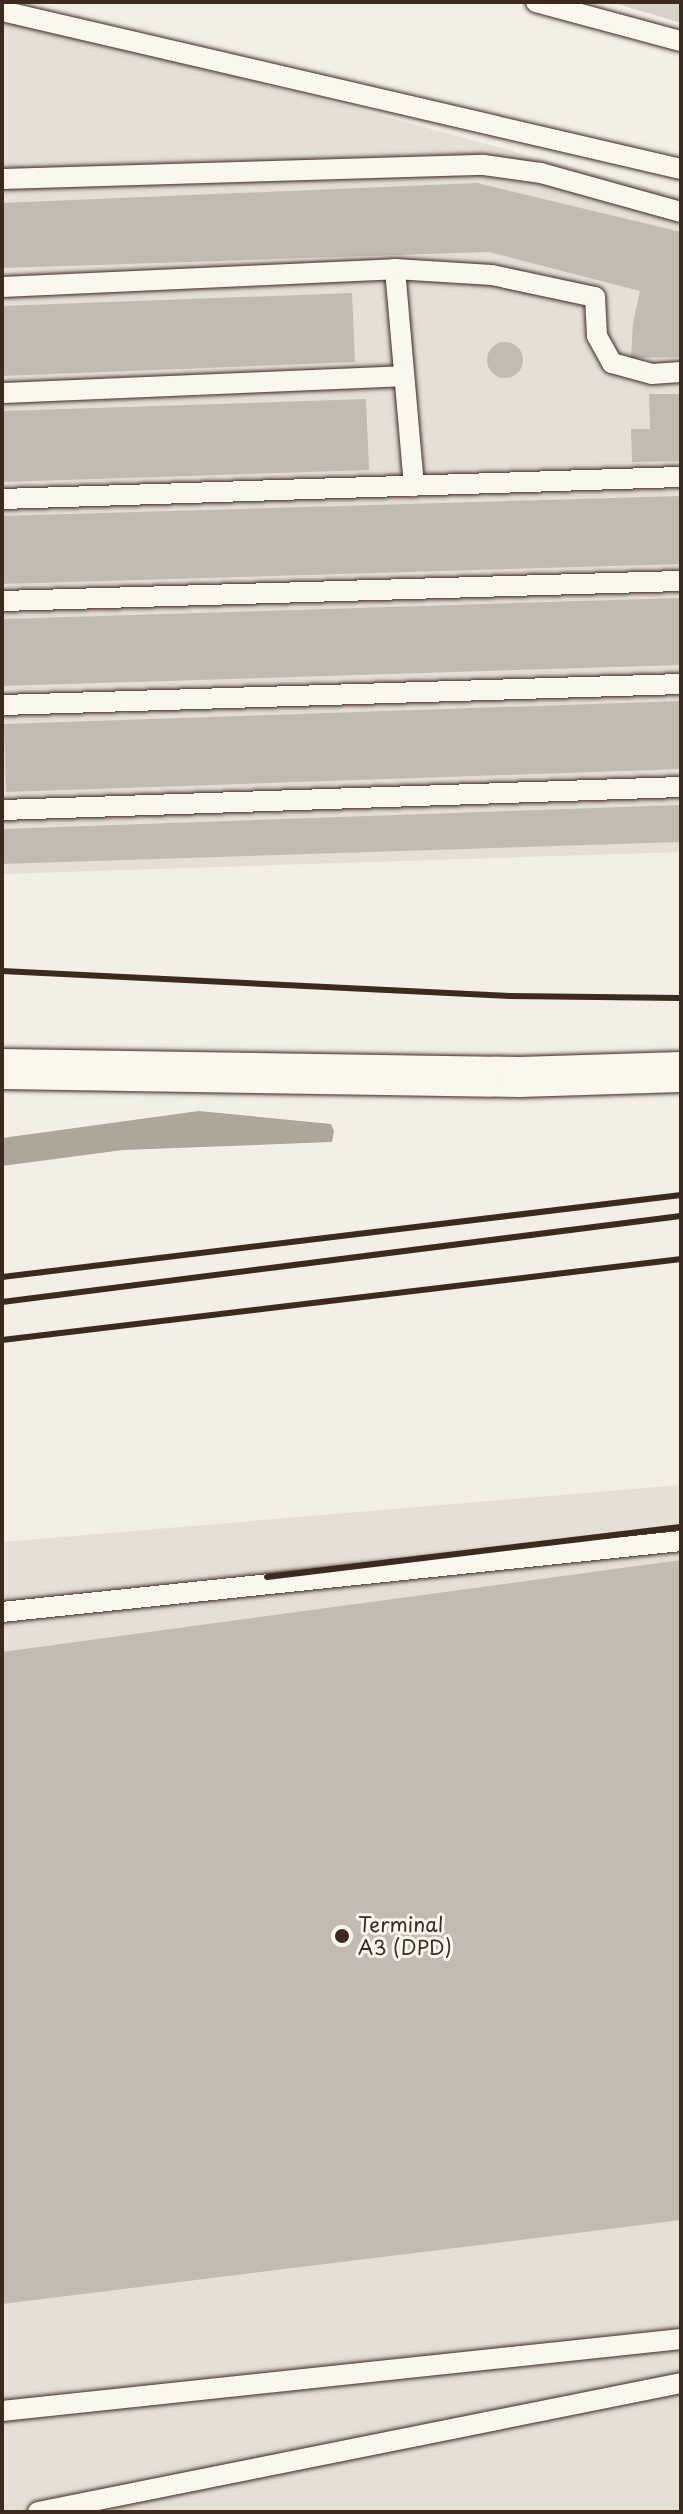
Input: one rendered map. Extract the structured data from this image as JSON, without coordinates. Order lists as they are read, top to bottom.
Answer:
{
  "places": ["Terminal A3 (DPD)"]
}
